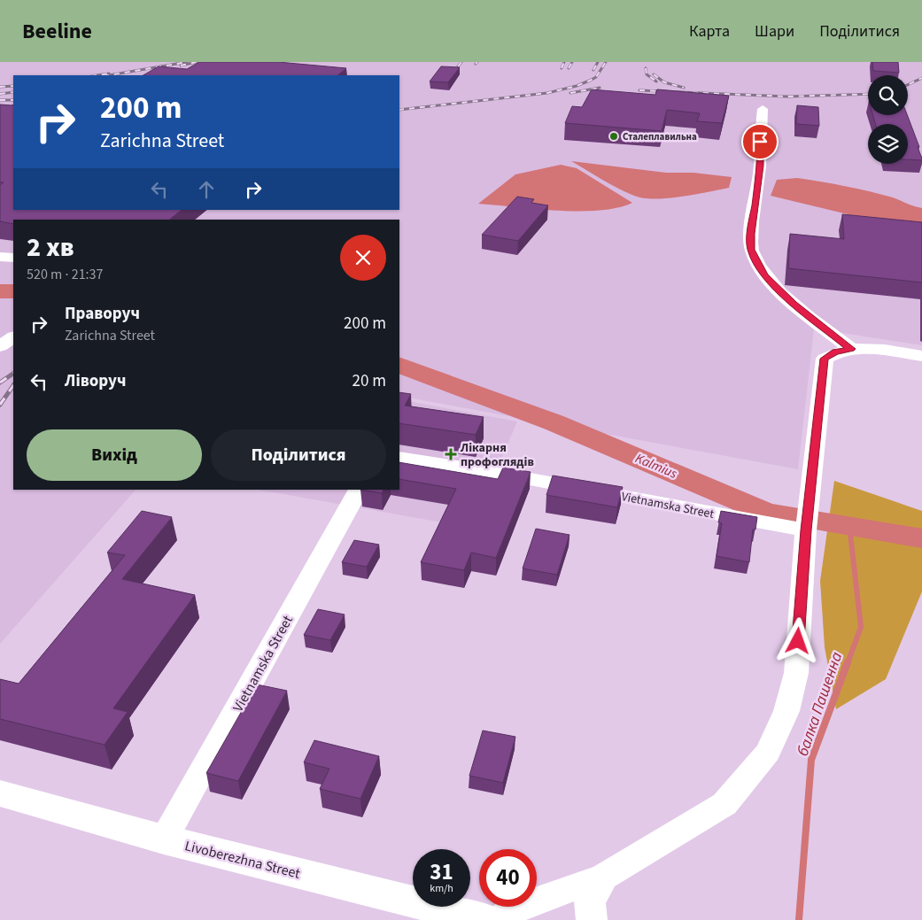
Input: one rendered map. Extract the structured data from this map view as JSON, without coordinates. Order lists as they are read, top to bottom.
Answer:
{
  "streets": {
    "main road": ["Livoberezhna Street"],
    "street": ["Vietnamska Street"]
  },
  "crossings": [
    ["Vietnamska Street", "Livoberezhna Street"]
  ],
  "water": ["Kalmius", "балка Пашенна"],
  "places": {
    "other": ["Сталеплавильна"],
    "health": ["Лікарня профоглядів"]
  },
  "page": {
    "header": "Beeline",
    "nav": ["Карта", "Шари", "Поділитися"],
    "turn": ["200 m", "Zarichna Street"],
    "heading": ["2 хв", "520 m · 21:37"],
    "list": [
      {
        "name": "Праворуч",
        "note": "Zarichna Street",
        "value": "200 m"
      },
      {
        "name": "Ліворуч",
        "value": "20 m"
      }
    ],
    "buttons": ["Вихід", "Поділитися"],
    "speed": "31 km/h",
    "limit": "40"
  }
}
